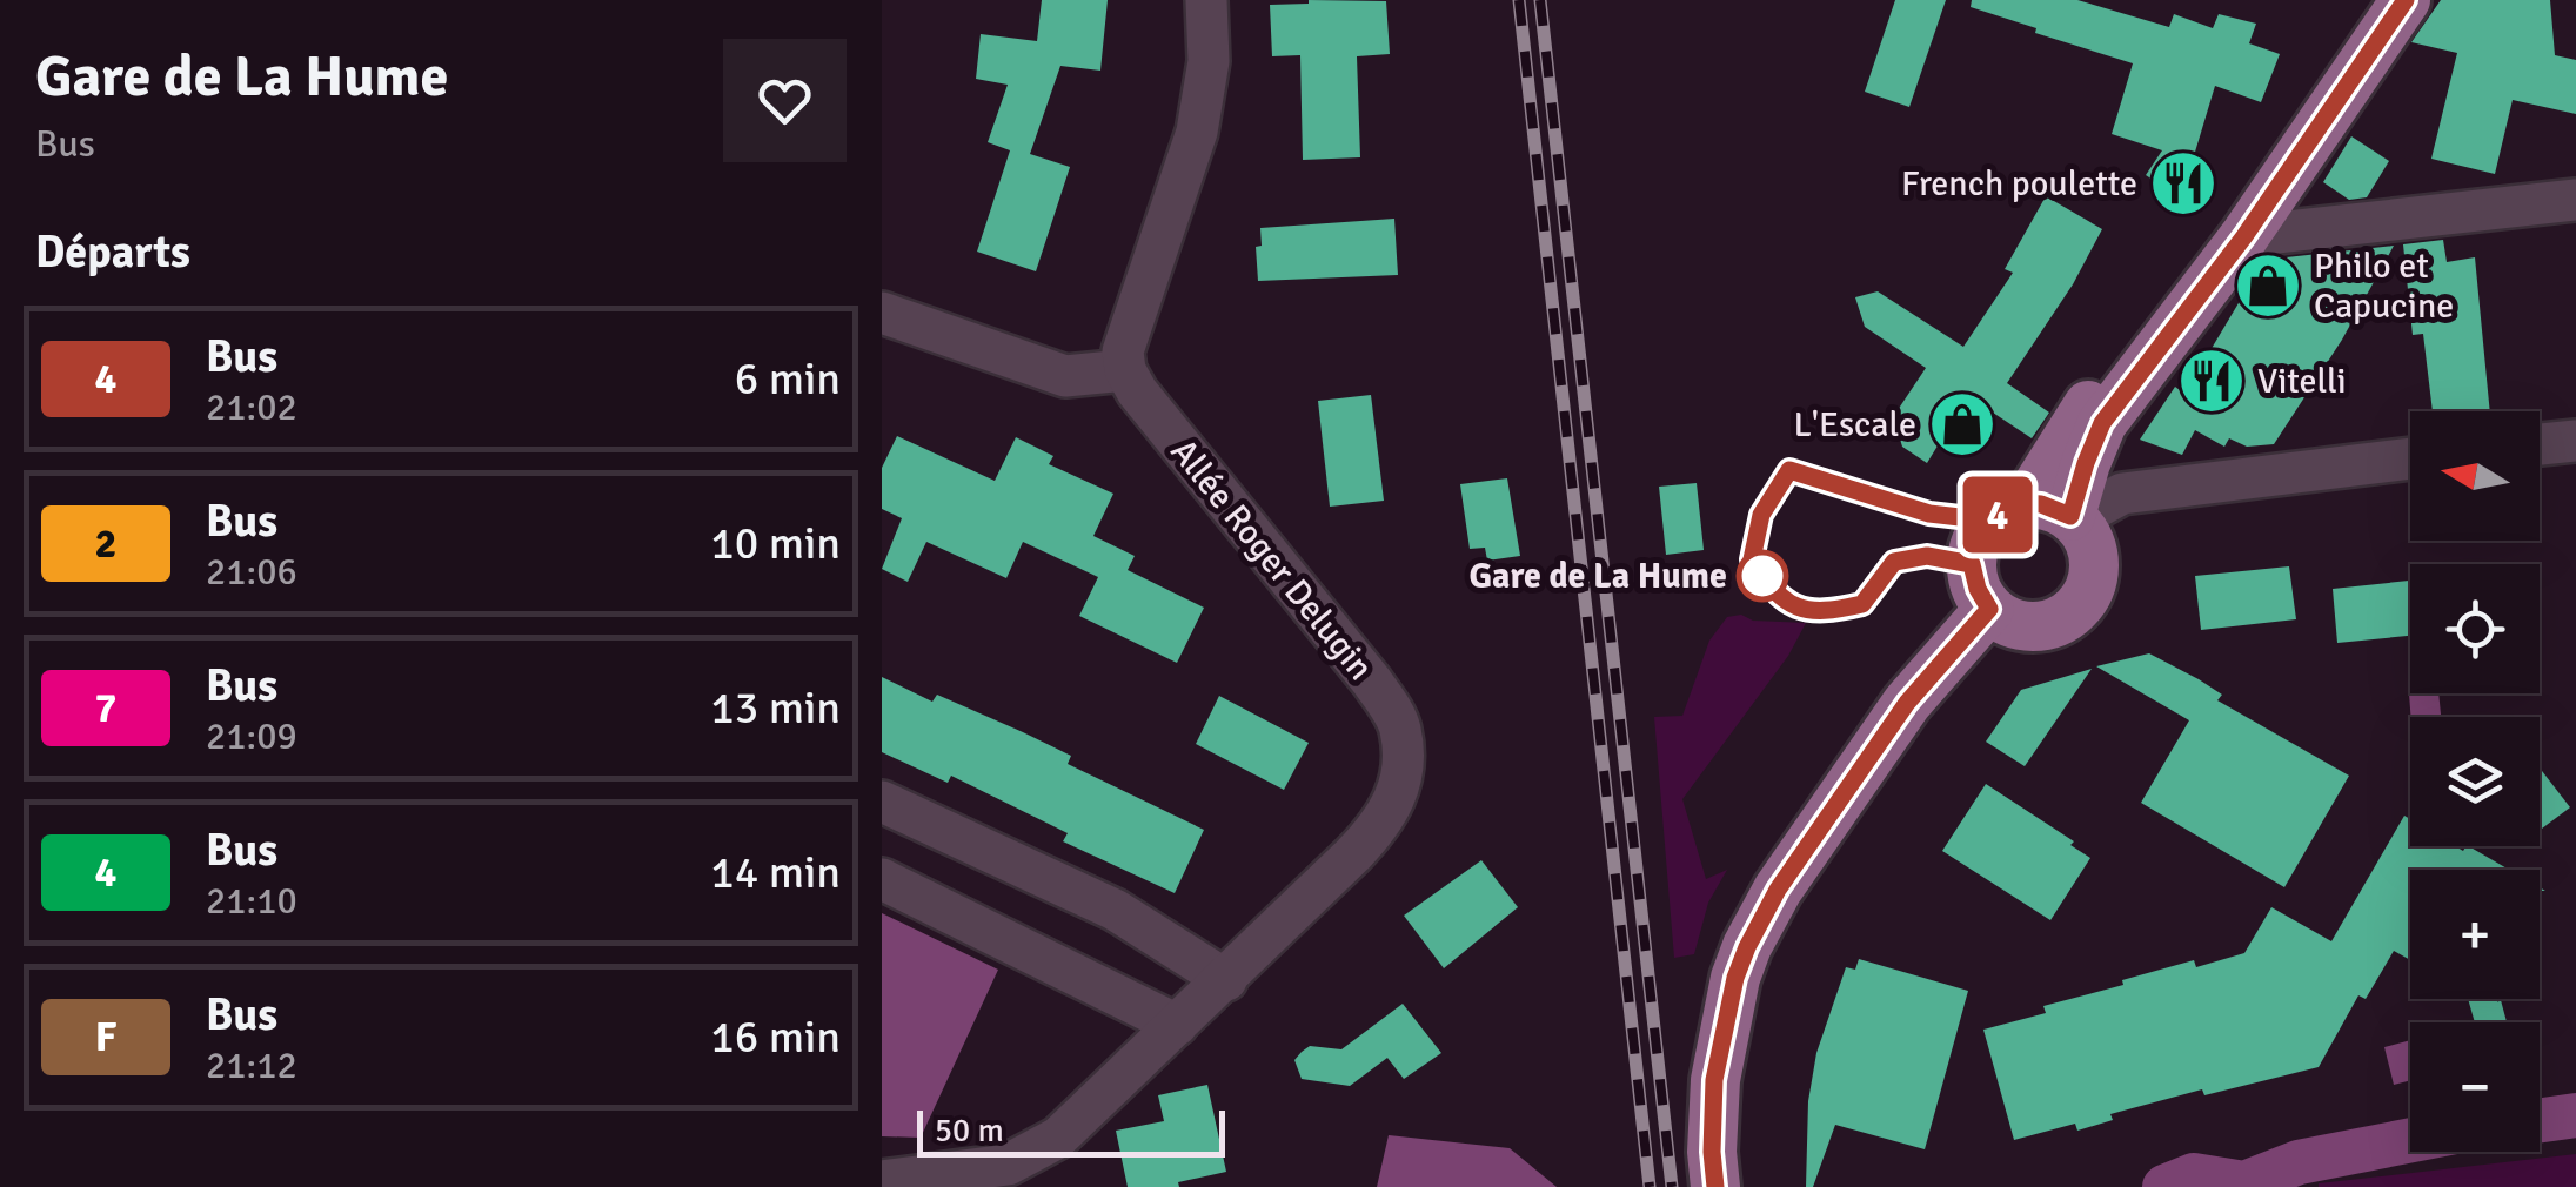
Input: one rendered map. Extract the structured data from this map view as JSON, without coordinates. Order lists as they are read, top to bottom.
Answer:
{
  "streets": {
    "street": ["Allée Roger Delugin"]
  },
  "places": {
    "restaurant": ["French poulette", "Vitelli"],
    "shop": ["Philo et Capucine", "L'Escale"],
    "other": ["Gare de La Hume"]
  },
  "lines": ["bus line 4"],
  "scale_bar": "50 m",
  "north": "left",
  "page": {
    "heading": [
      ["Gare de La Hume", "Bus"],
      "Départs"
    ],
    "on_map": "4",
    "list": [
      {
        "mark": "4",
        "name": "Bus",
        "note": "21:02",
        "value": "6 min"
      },
      {
        "mark": "2",
        "name": "Bus",
        "note": "21:06",
        "value": "10 min"
      },
      {
        "mark": "7",
        "name": "Bus",
        "note": "21:09",
        "value": "13 min"
      },
      {
        "mark": "4",
        "name": "Bus",
        "note": "21:10",
        "value": "14 min"
      },
      {
        "mark": "F",
        "name": "Bus",
        "note": "21:12",
        "value": "16 min"
      }
    ],
    "map_buttons": ["+", "−"],
    "scale": "50 m"
  }
}
